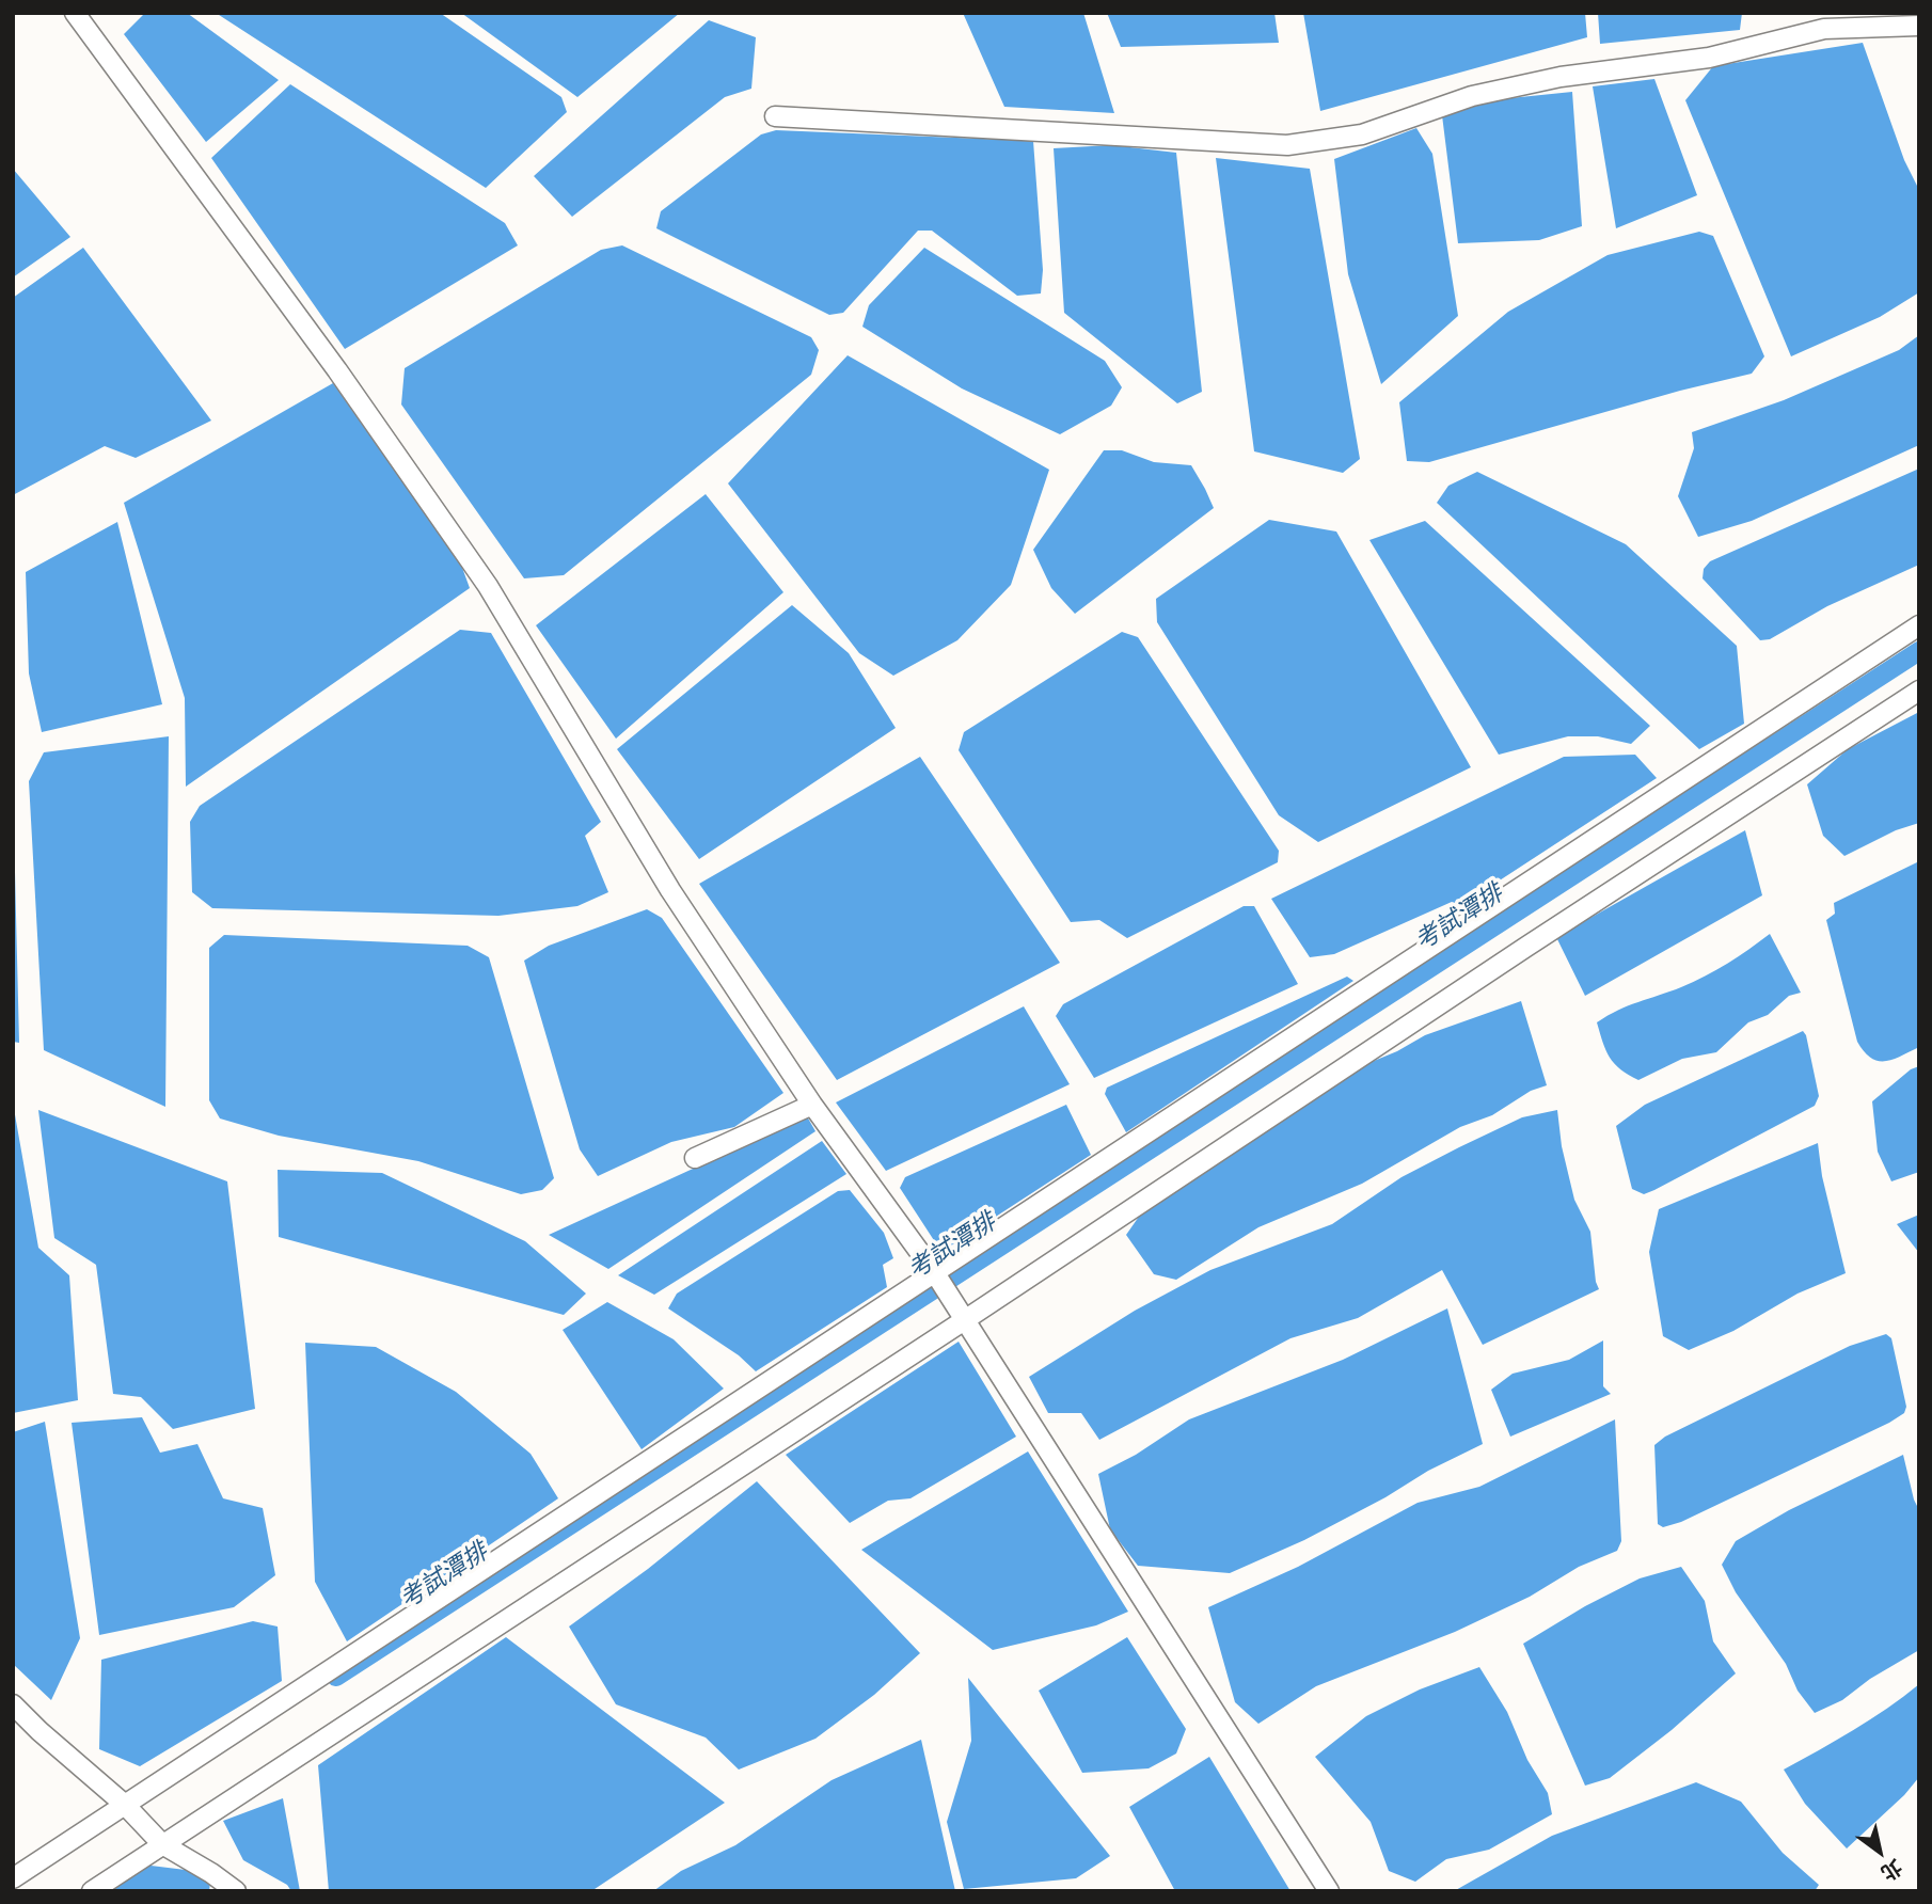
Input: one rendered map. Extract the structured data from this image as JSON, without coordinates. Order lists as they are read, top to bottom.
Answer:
{
  "water": ["考試潭排"],
  "north": "bottom right"
}
